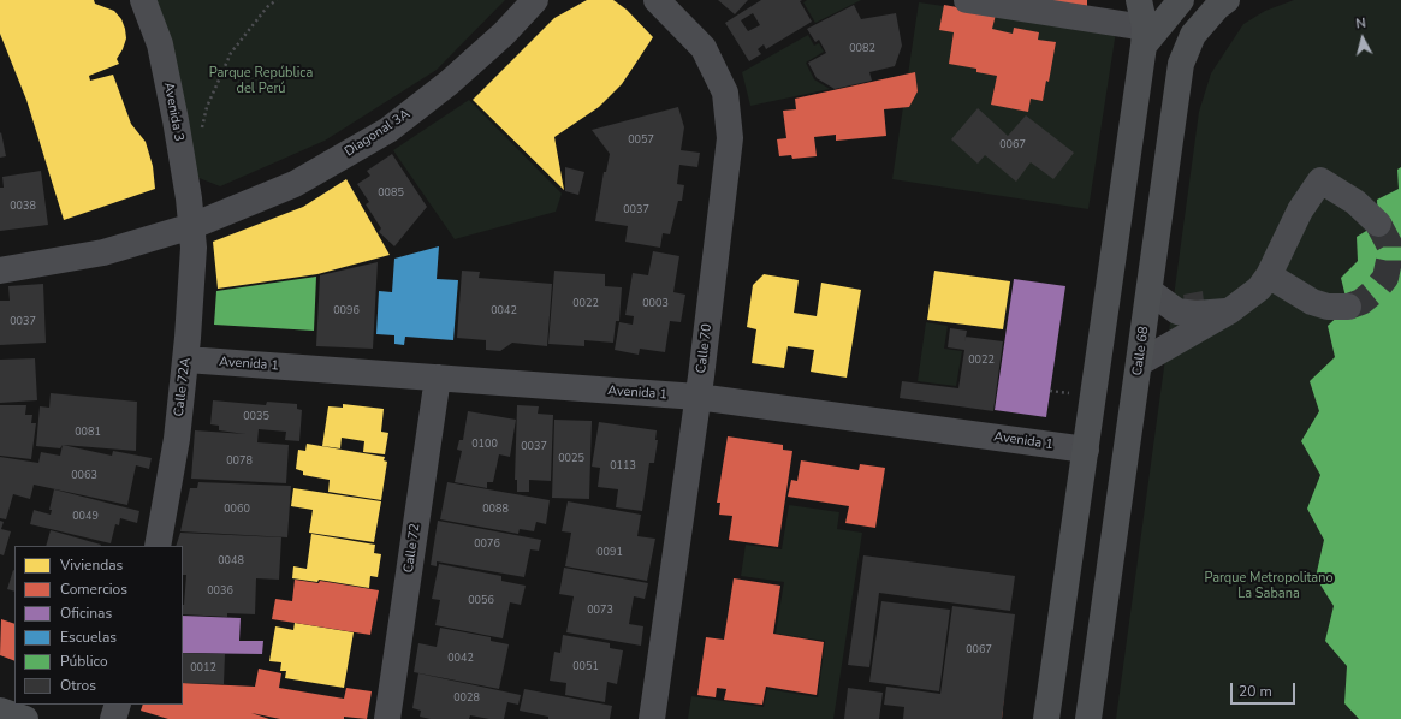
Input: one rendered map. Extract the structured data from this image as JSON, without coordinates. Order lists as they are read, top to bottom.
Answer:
{
  "streets": {
    "main road": ["Calle 68"],
    "street": [
      "Avenida 3",
      "Diagonal 3A",
      "Calle 70",
      "Avenida 1",
      "Calle 72A",
      "Calle 72"
    ]
  },
  "crossings": [
    ["Avenida 3", "Diagonal 3A"],
    ["Avenida 3", "Calle 72A"],
    ["Diagonal 3A", "Calle 72A"],
    ["Calle 70", "Avenida 1"],
    ["Avenida 1", "Calle 72A"],
    ["Avenida 1", "Calle 72"]
  ],
  "parks": ["Parque República del Perú", "Parque Metropolitano La Sabana"],
  "house_numbers": [
    "0082",
    "0057",
    "0067",
    "0085",
    "0038",
    "0037",
    "0022",
    "0003",
    "0096",
    "0042",
    "0037",
    "0022",
    "0035",
    "0081",
    "0100",
    "0037",
    "0025",
    "0078",
    "0113",
    "0063",
    "0060",
    "0088",
    "0049",
    "0076",
    "0091",
    "0048",
    "0036",
    "0056",
    "0073",
    "0067",
    "0042",
    "0051",
    "0012",
    "0028"
  ],
  "legend": [
    "Viviendas",
    "Comercios",
    "Oficinas",
    "Escuelas",
    "Público",
    "Otros"
  ],
  "scale_bar": "20 m",
  "north": "top"
}
